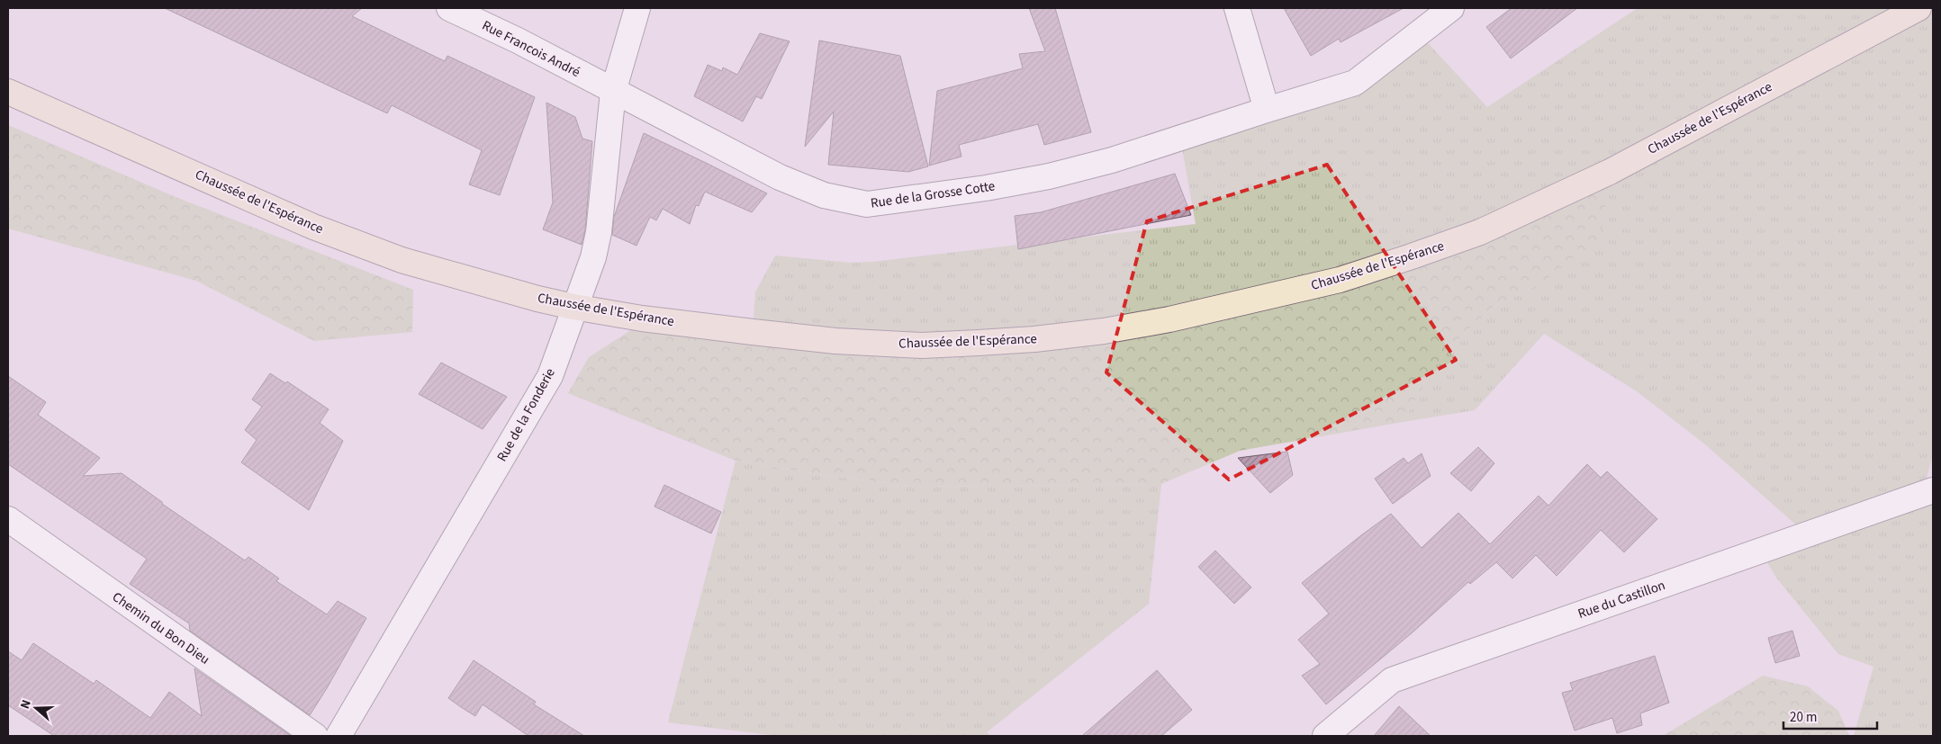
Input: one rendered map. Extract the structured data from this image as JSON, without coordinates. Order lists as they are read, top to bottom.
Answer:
{
  "streets": {
    "main road": ["Chaussée de l'Espérance"],
    "street": [
      "Rue Francois André",
      "Rue de la Grosse Cotte",
      "Rue de la Fonderie",
      "Rue du Castillon",
      "Chemin du Bon Dieu"
    ]
  },
  "crossings": [
    ["Rue Francois André", "Rue de la Grosse Cotte"],
    ["Rue Francois André", "Rue de la Fonderie"],
    ["Chaussée de l'Espérance", "Rue de la Fonderie"],
    ["Rue de la Grosse Cotte", "Rue de la Fonderie"]
  ],
  "scale_bar": "20 m",
  "north": "left"
}
